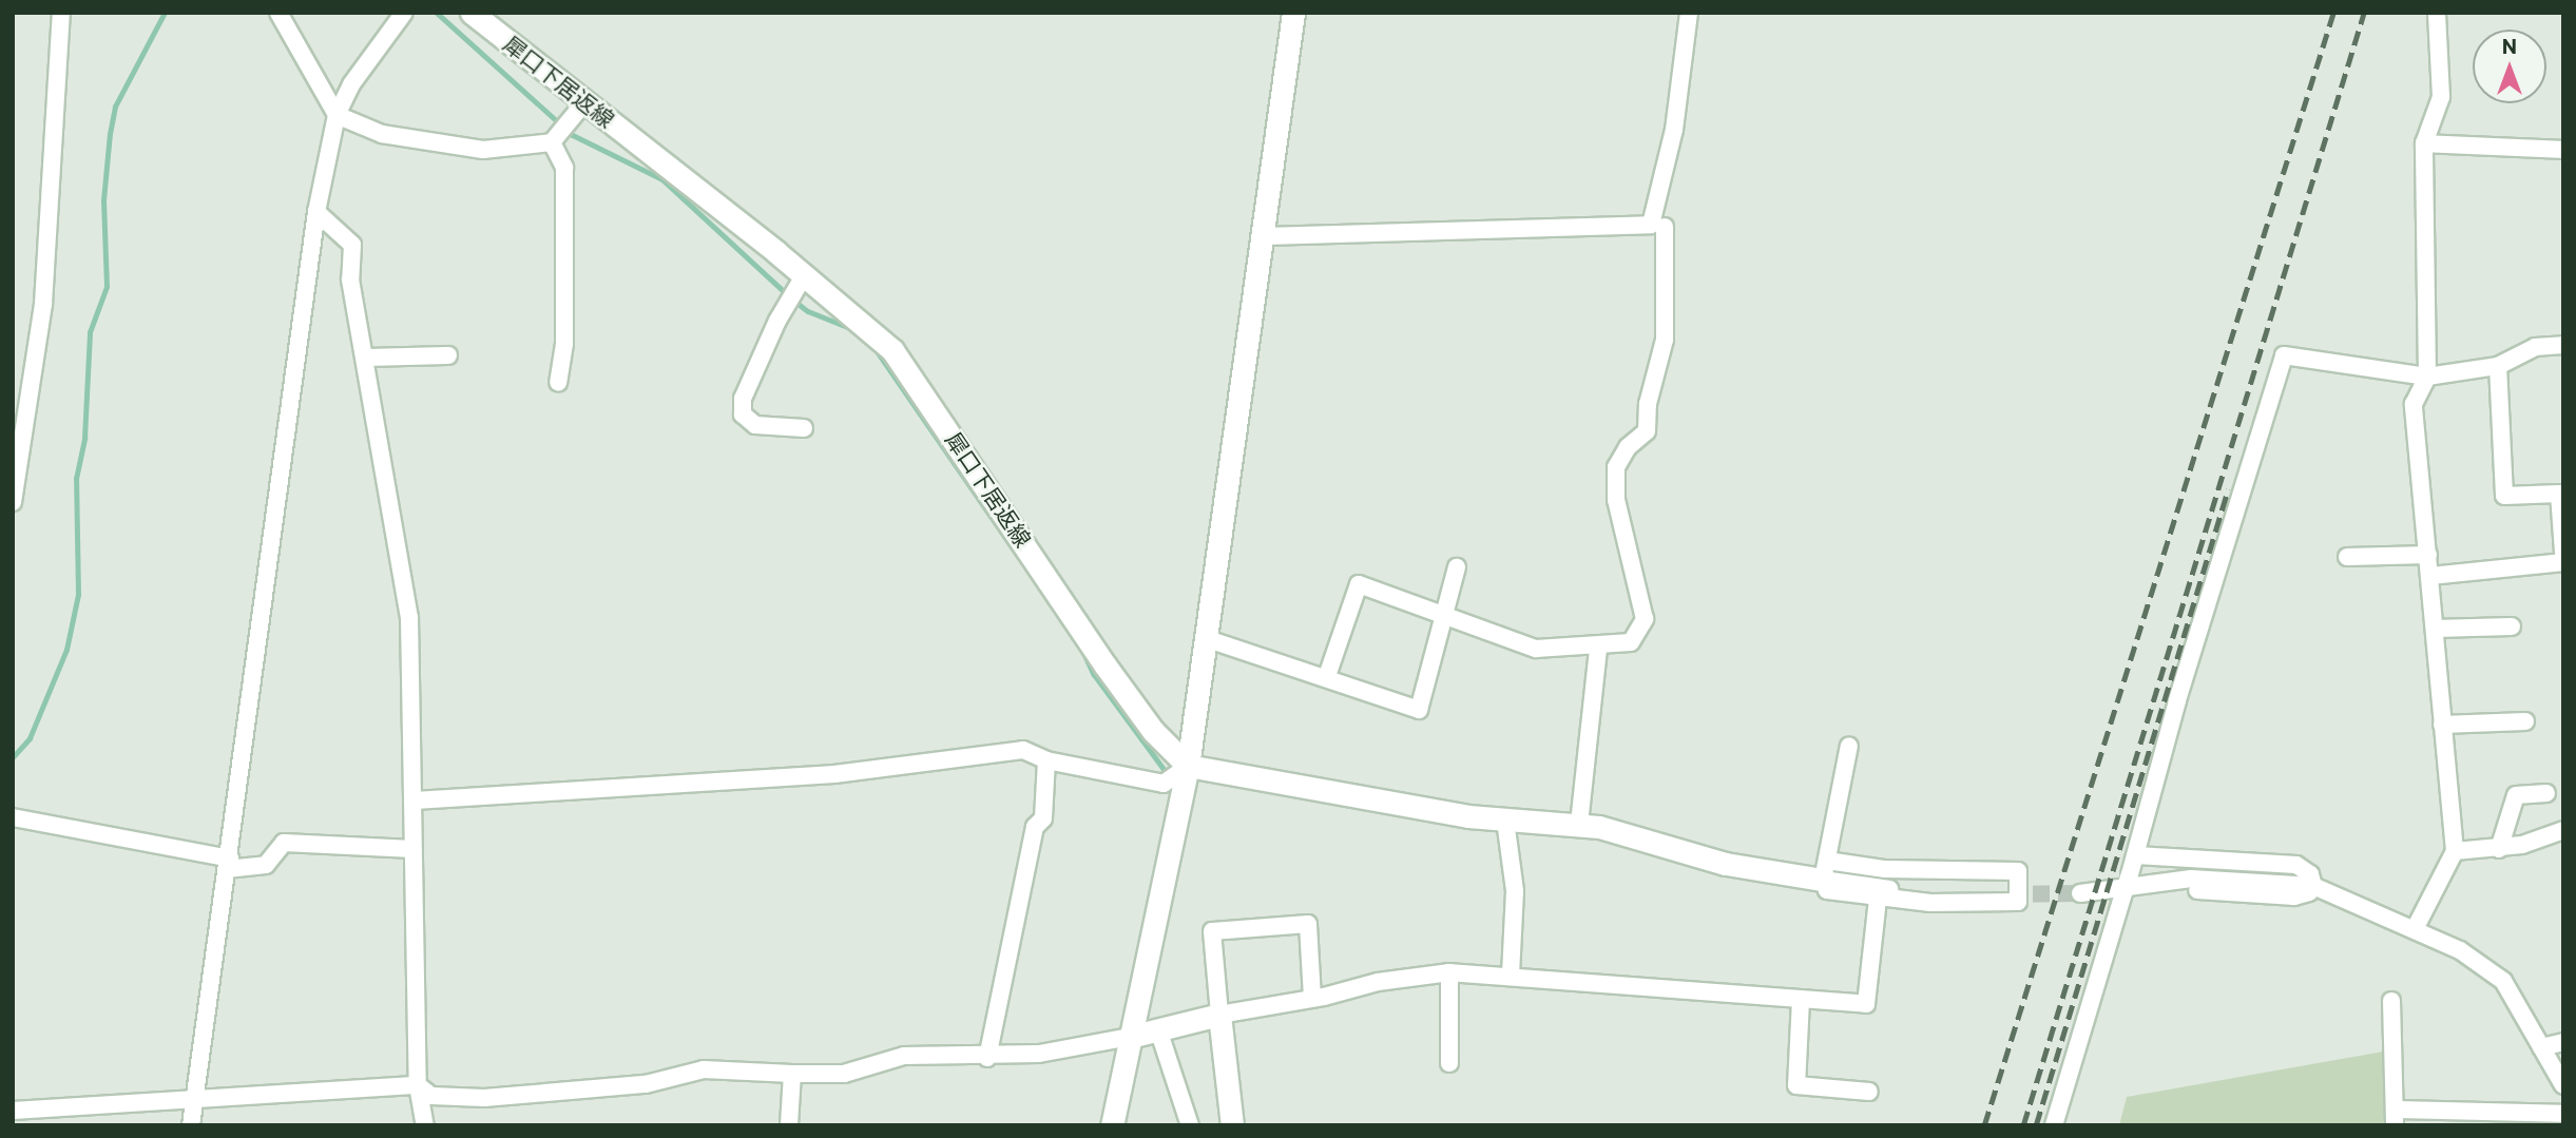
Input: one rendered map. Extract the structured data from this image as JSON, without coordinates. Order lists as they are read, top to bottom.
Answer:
{
  "streets": {
    "street": ["犀口下居返線"]
  },
  "north": "top"
}
